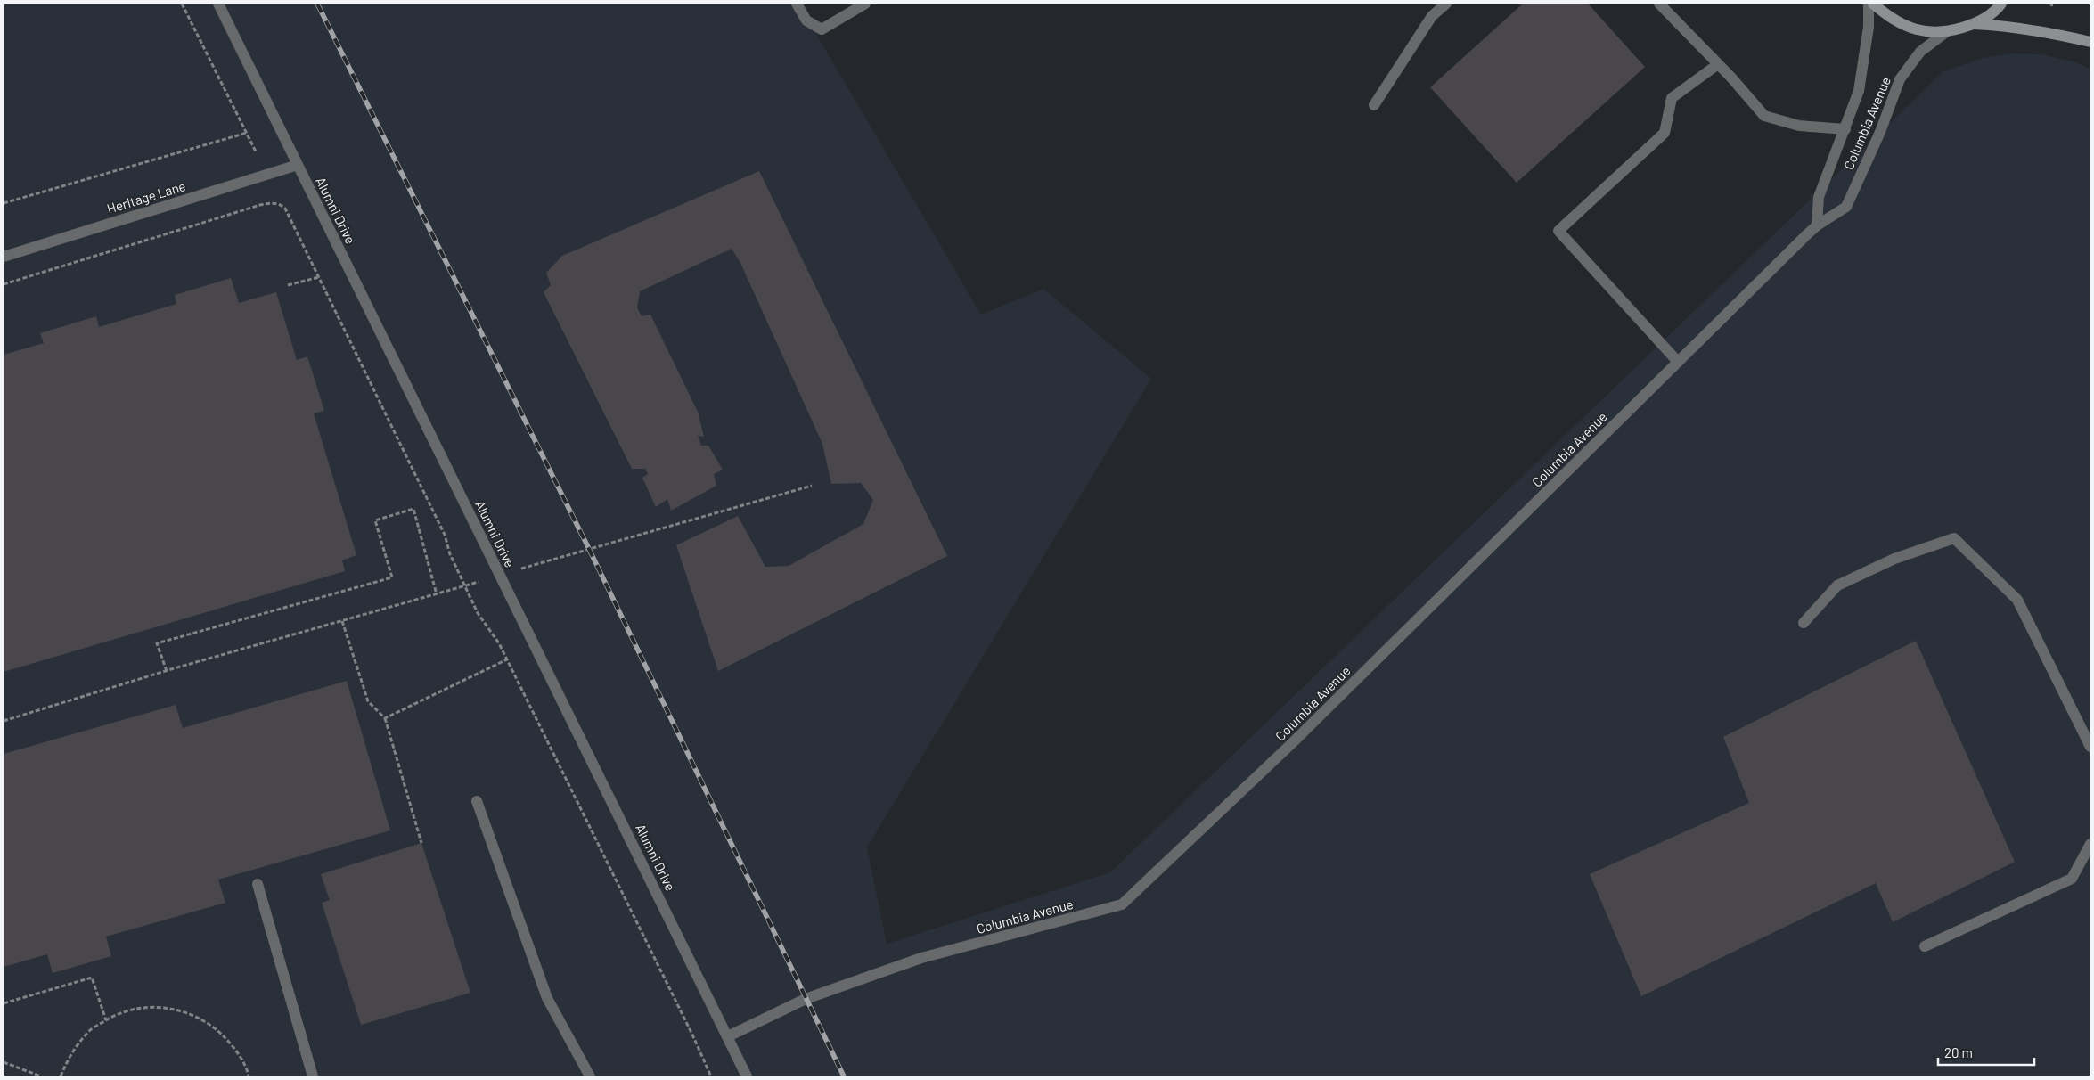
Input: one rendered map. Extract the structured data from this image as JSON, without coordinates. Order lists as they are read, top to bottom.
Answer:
{
  "streets": {
    "street": ["Columbia Avenue", "Heritage Lane", "Alumni Drive"]
  },
  "crossings": [
    ["Columbia Avenue", "Alumni Drive"],
    ["Heritage Lane", "Alumni Drive"]
  ],
  "scale_bar": "20 m"
}
